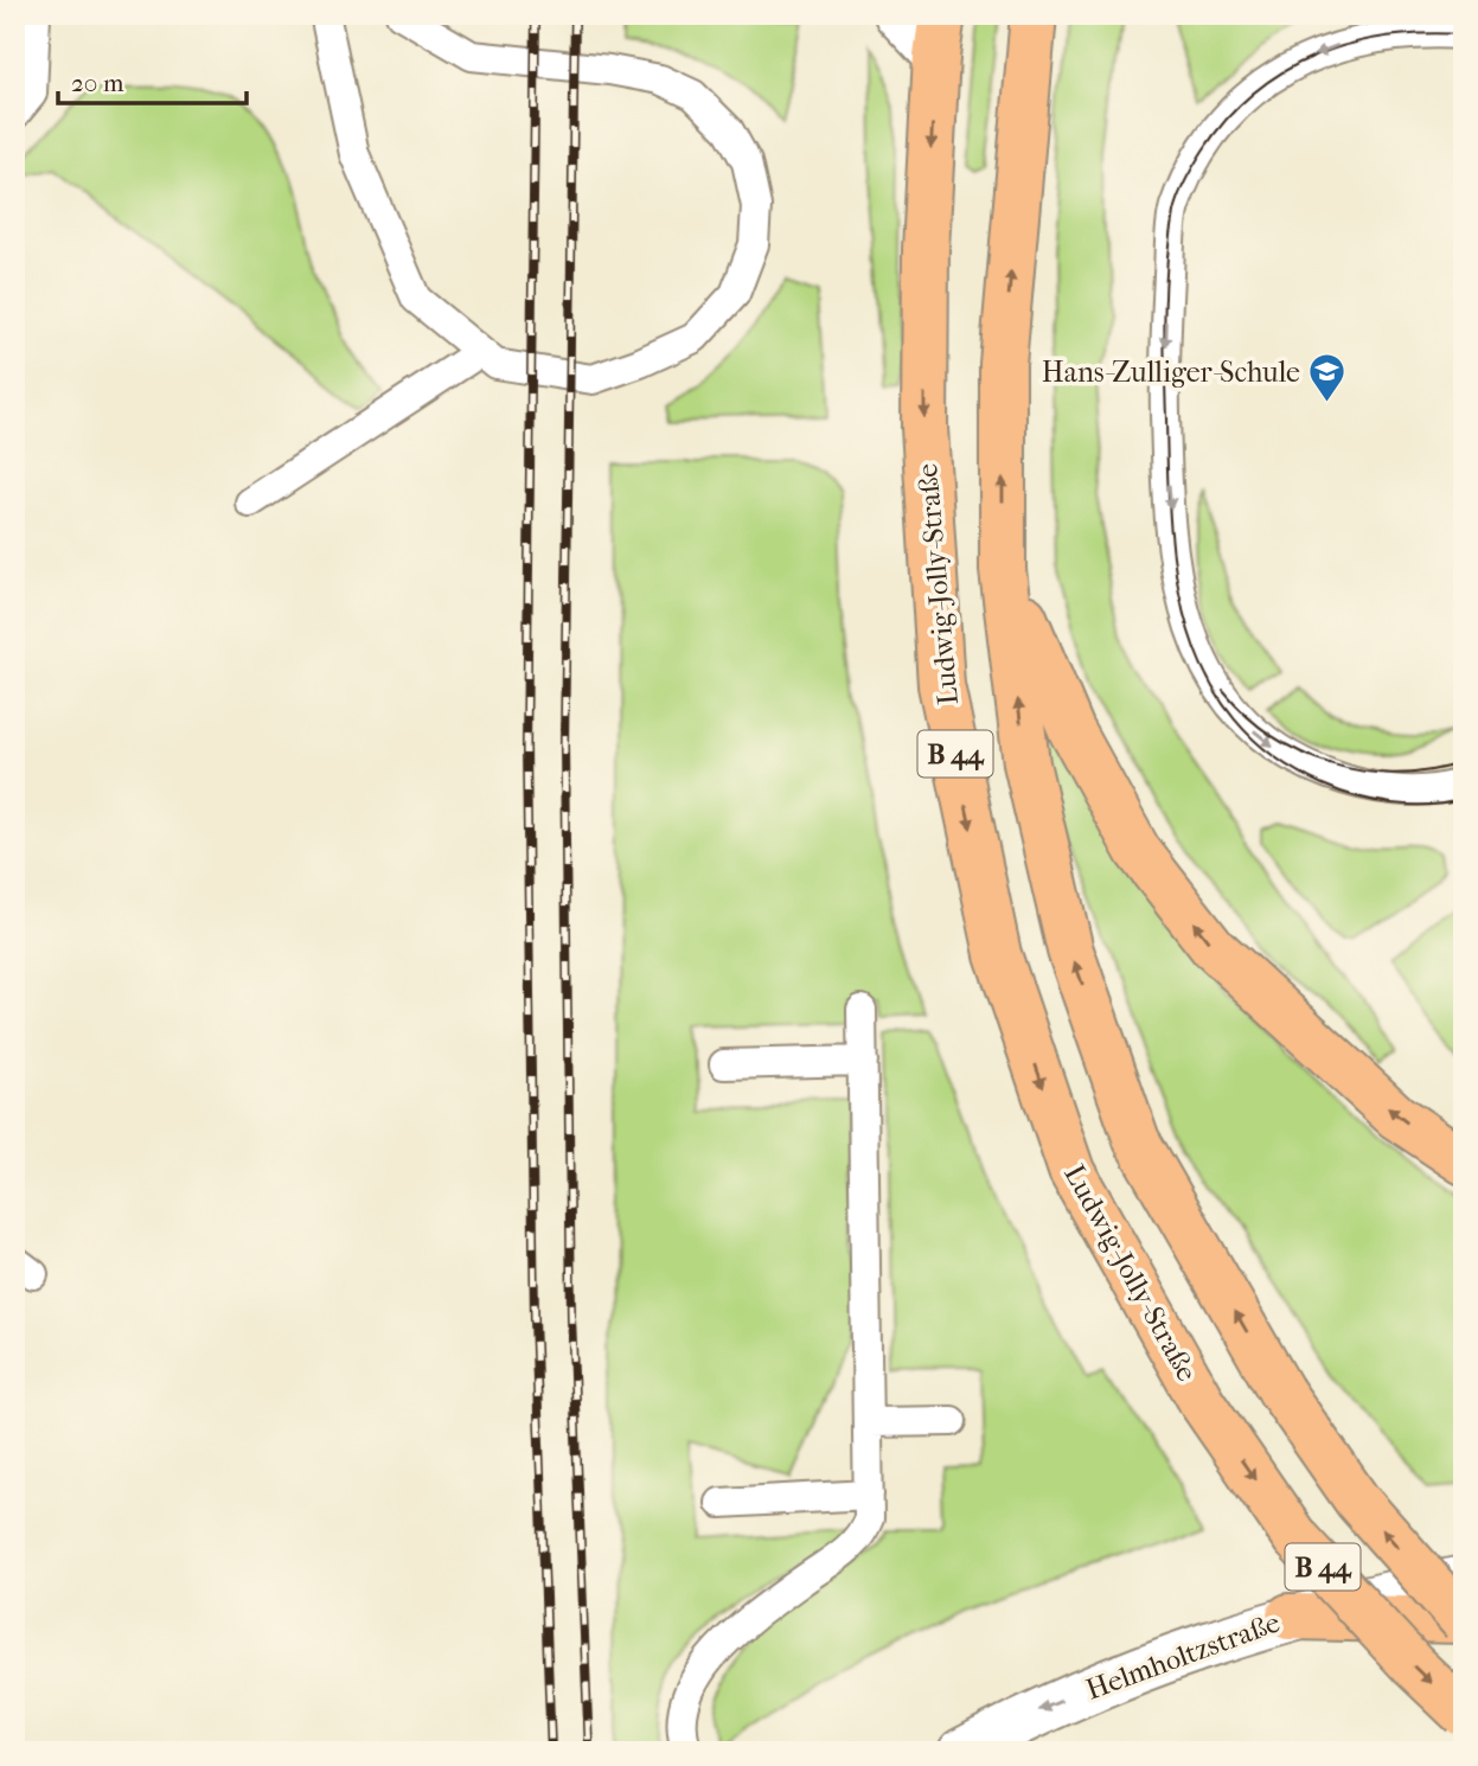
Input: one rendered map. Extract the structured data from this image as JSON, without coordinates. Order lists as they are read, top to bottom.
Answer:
{
  "streets": {
    "main road": ["Ludwig-Jolly-Straße", "B 44"],
    "street": ["Helmholtzstraße"]
  },
  "one_way": ["Helmholtzstraße"],
  "places": {
    "school or university": ["Hans-Zulliger-Schule"]
  },
  "scale_bar": "20 m"
}
